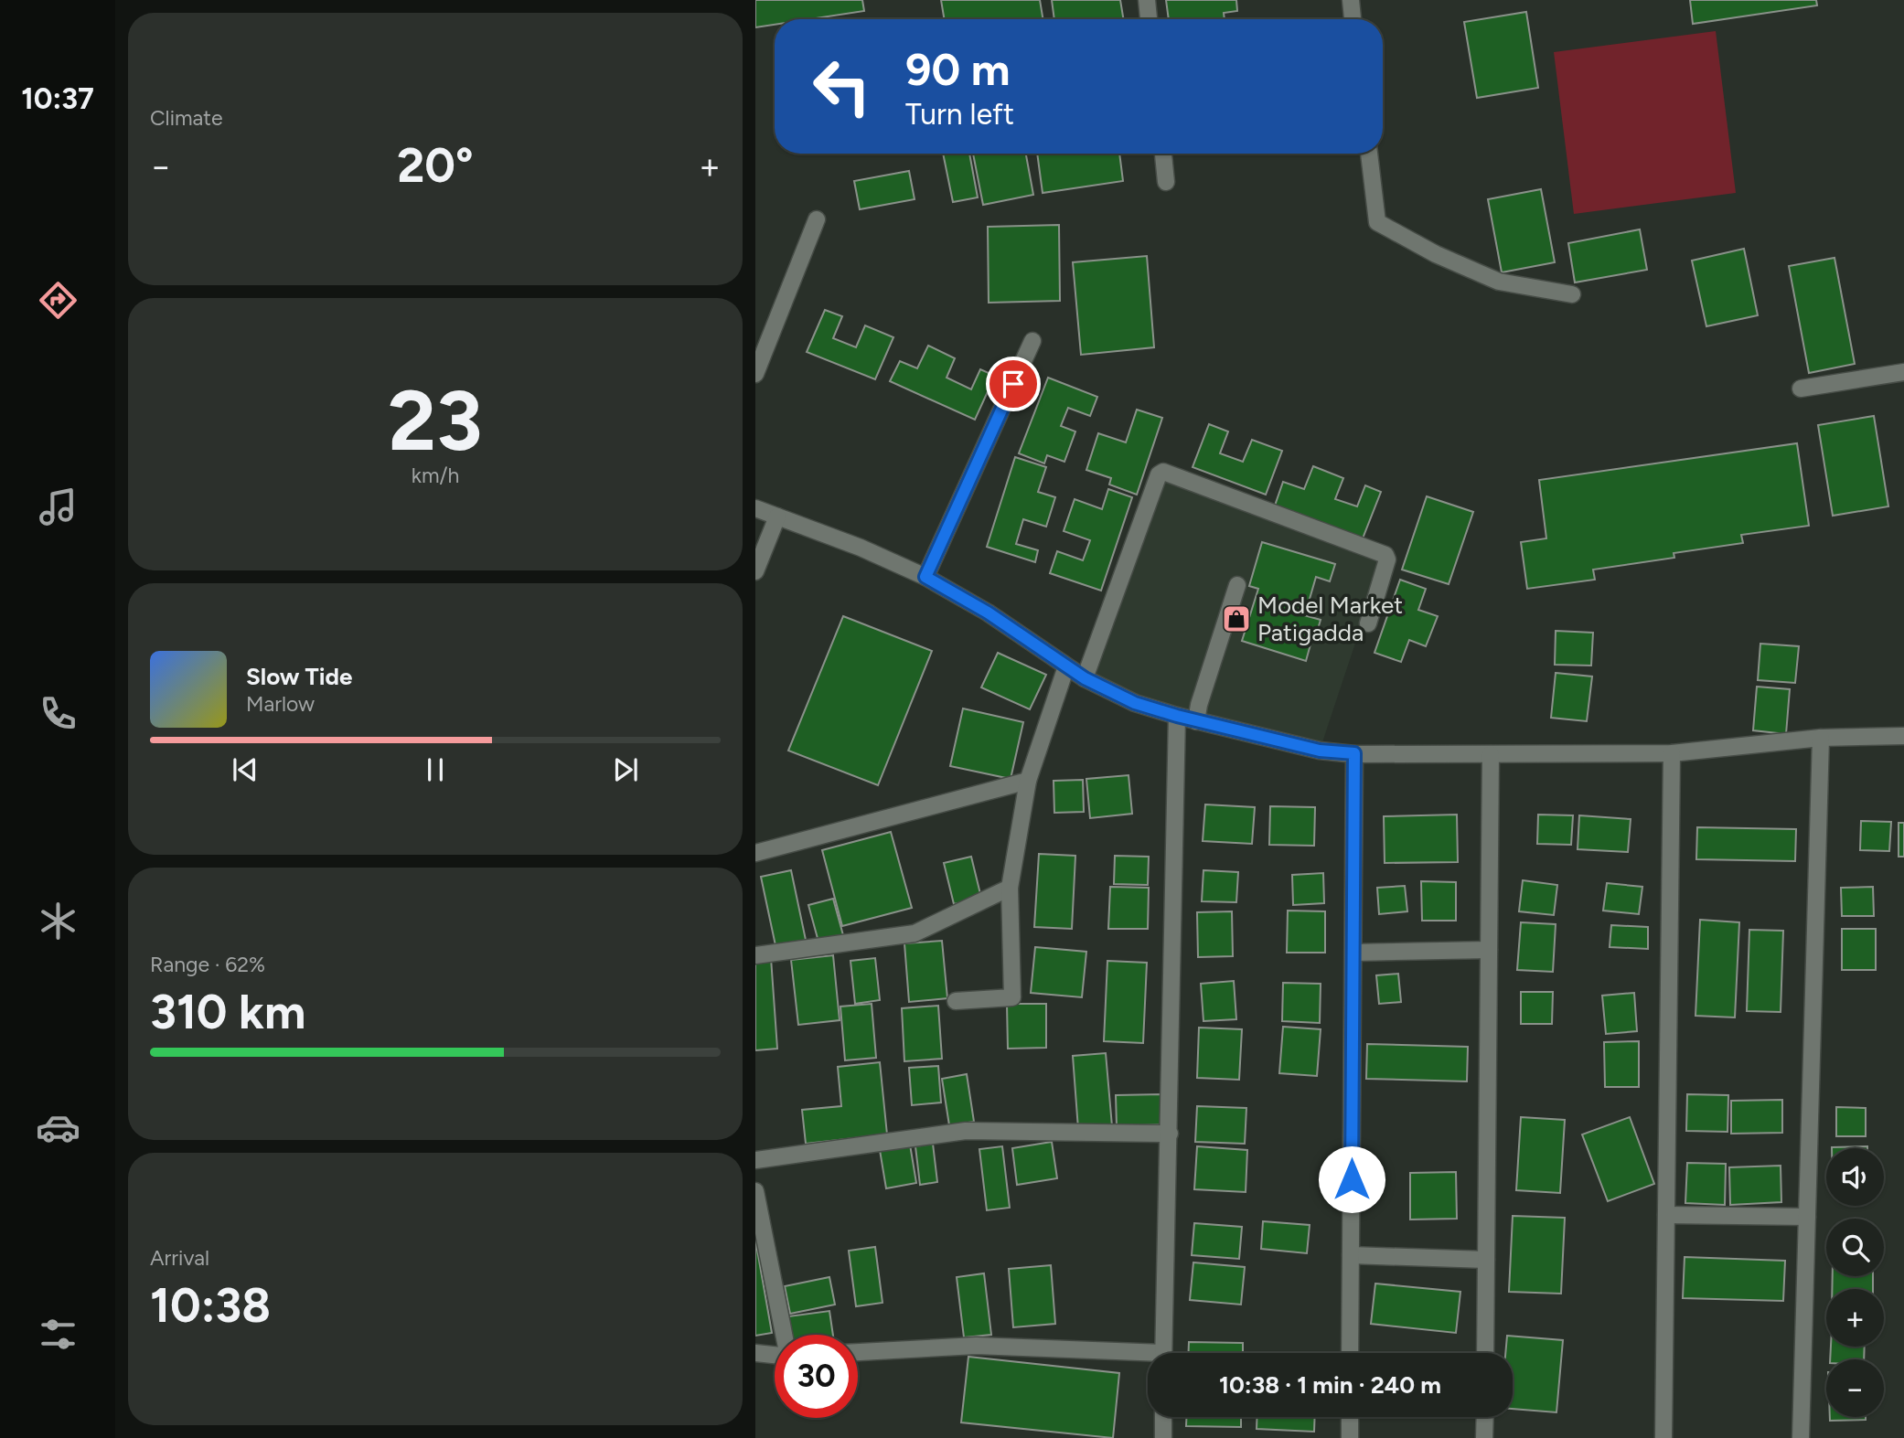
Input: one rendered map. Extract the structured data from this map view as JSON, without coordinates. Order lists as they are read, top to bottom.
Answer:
{
  "places": {
    "shop": ["Model Market Patigadda"]
  },
  "page": {
    "tabs": "10:37",
    "tile": [
      "Climate",
      ["23", "km/h"],
      ["Range · 62%", "310 km"],
      ["Arrival", "10:38"]
    ],
    "turn": ["90 m", "Turn left"],
    "heat": ["−", "20°", "+"],
    "song": ["Slow Tide", "Marlow"],
    "map_buttons": ["+", "−"],
    "limit": "30",
    "trip": "10:38 · 1 min · 240 m"
  }
}
